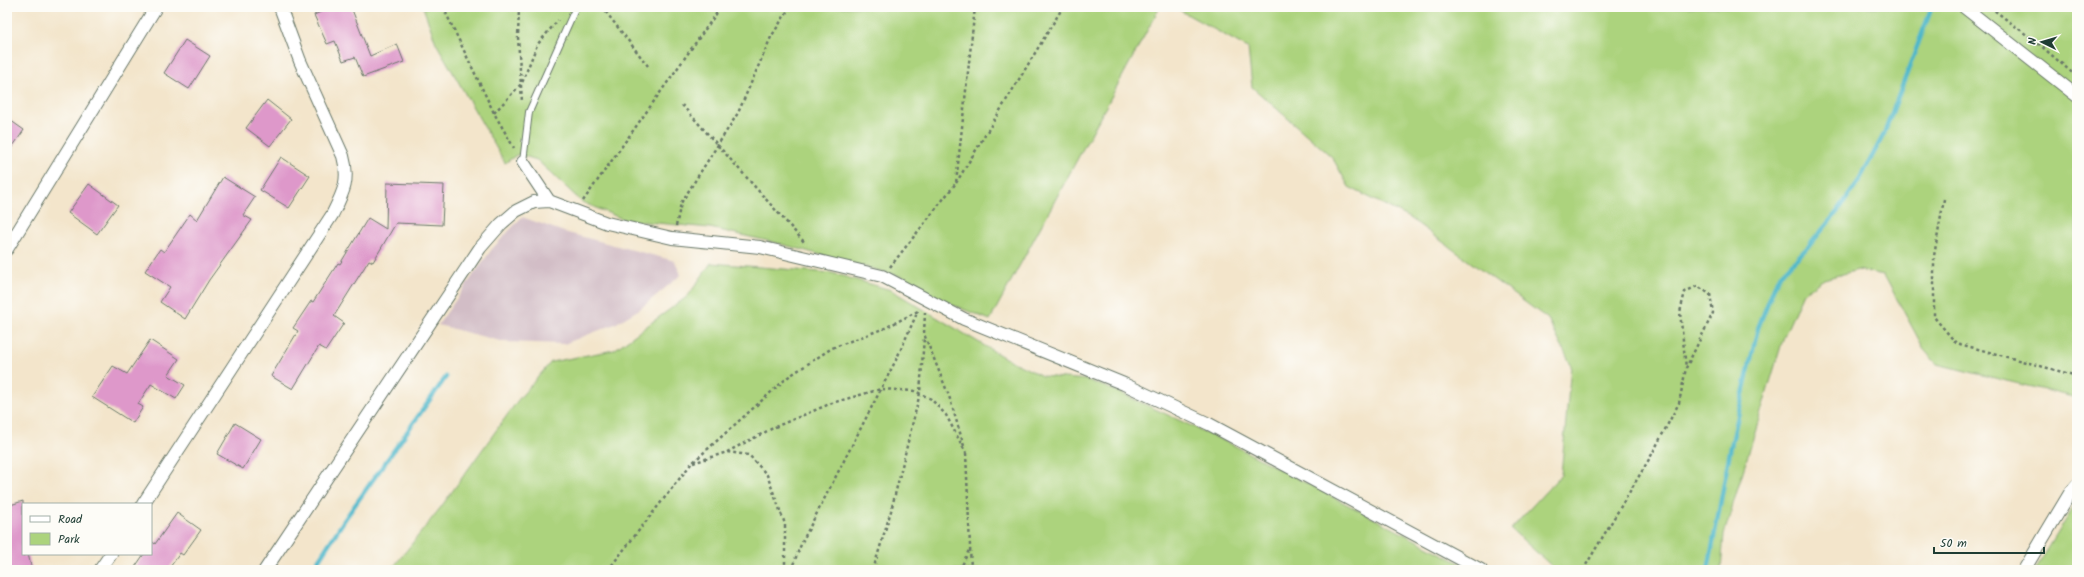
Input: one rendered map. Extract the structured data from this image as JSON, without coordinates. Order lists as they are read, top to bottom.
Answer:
{
  "legend": ["Road", "Park"],
  "scale_bar": "50 m",
  "north": "left"
}
